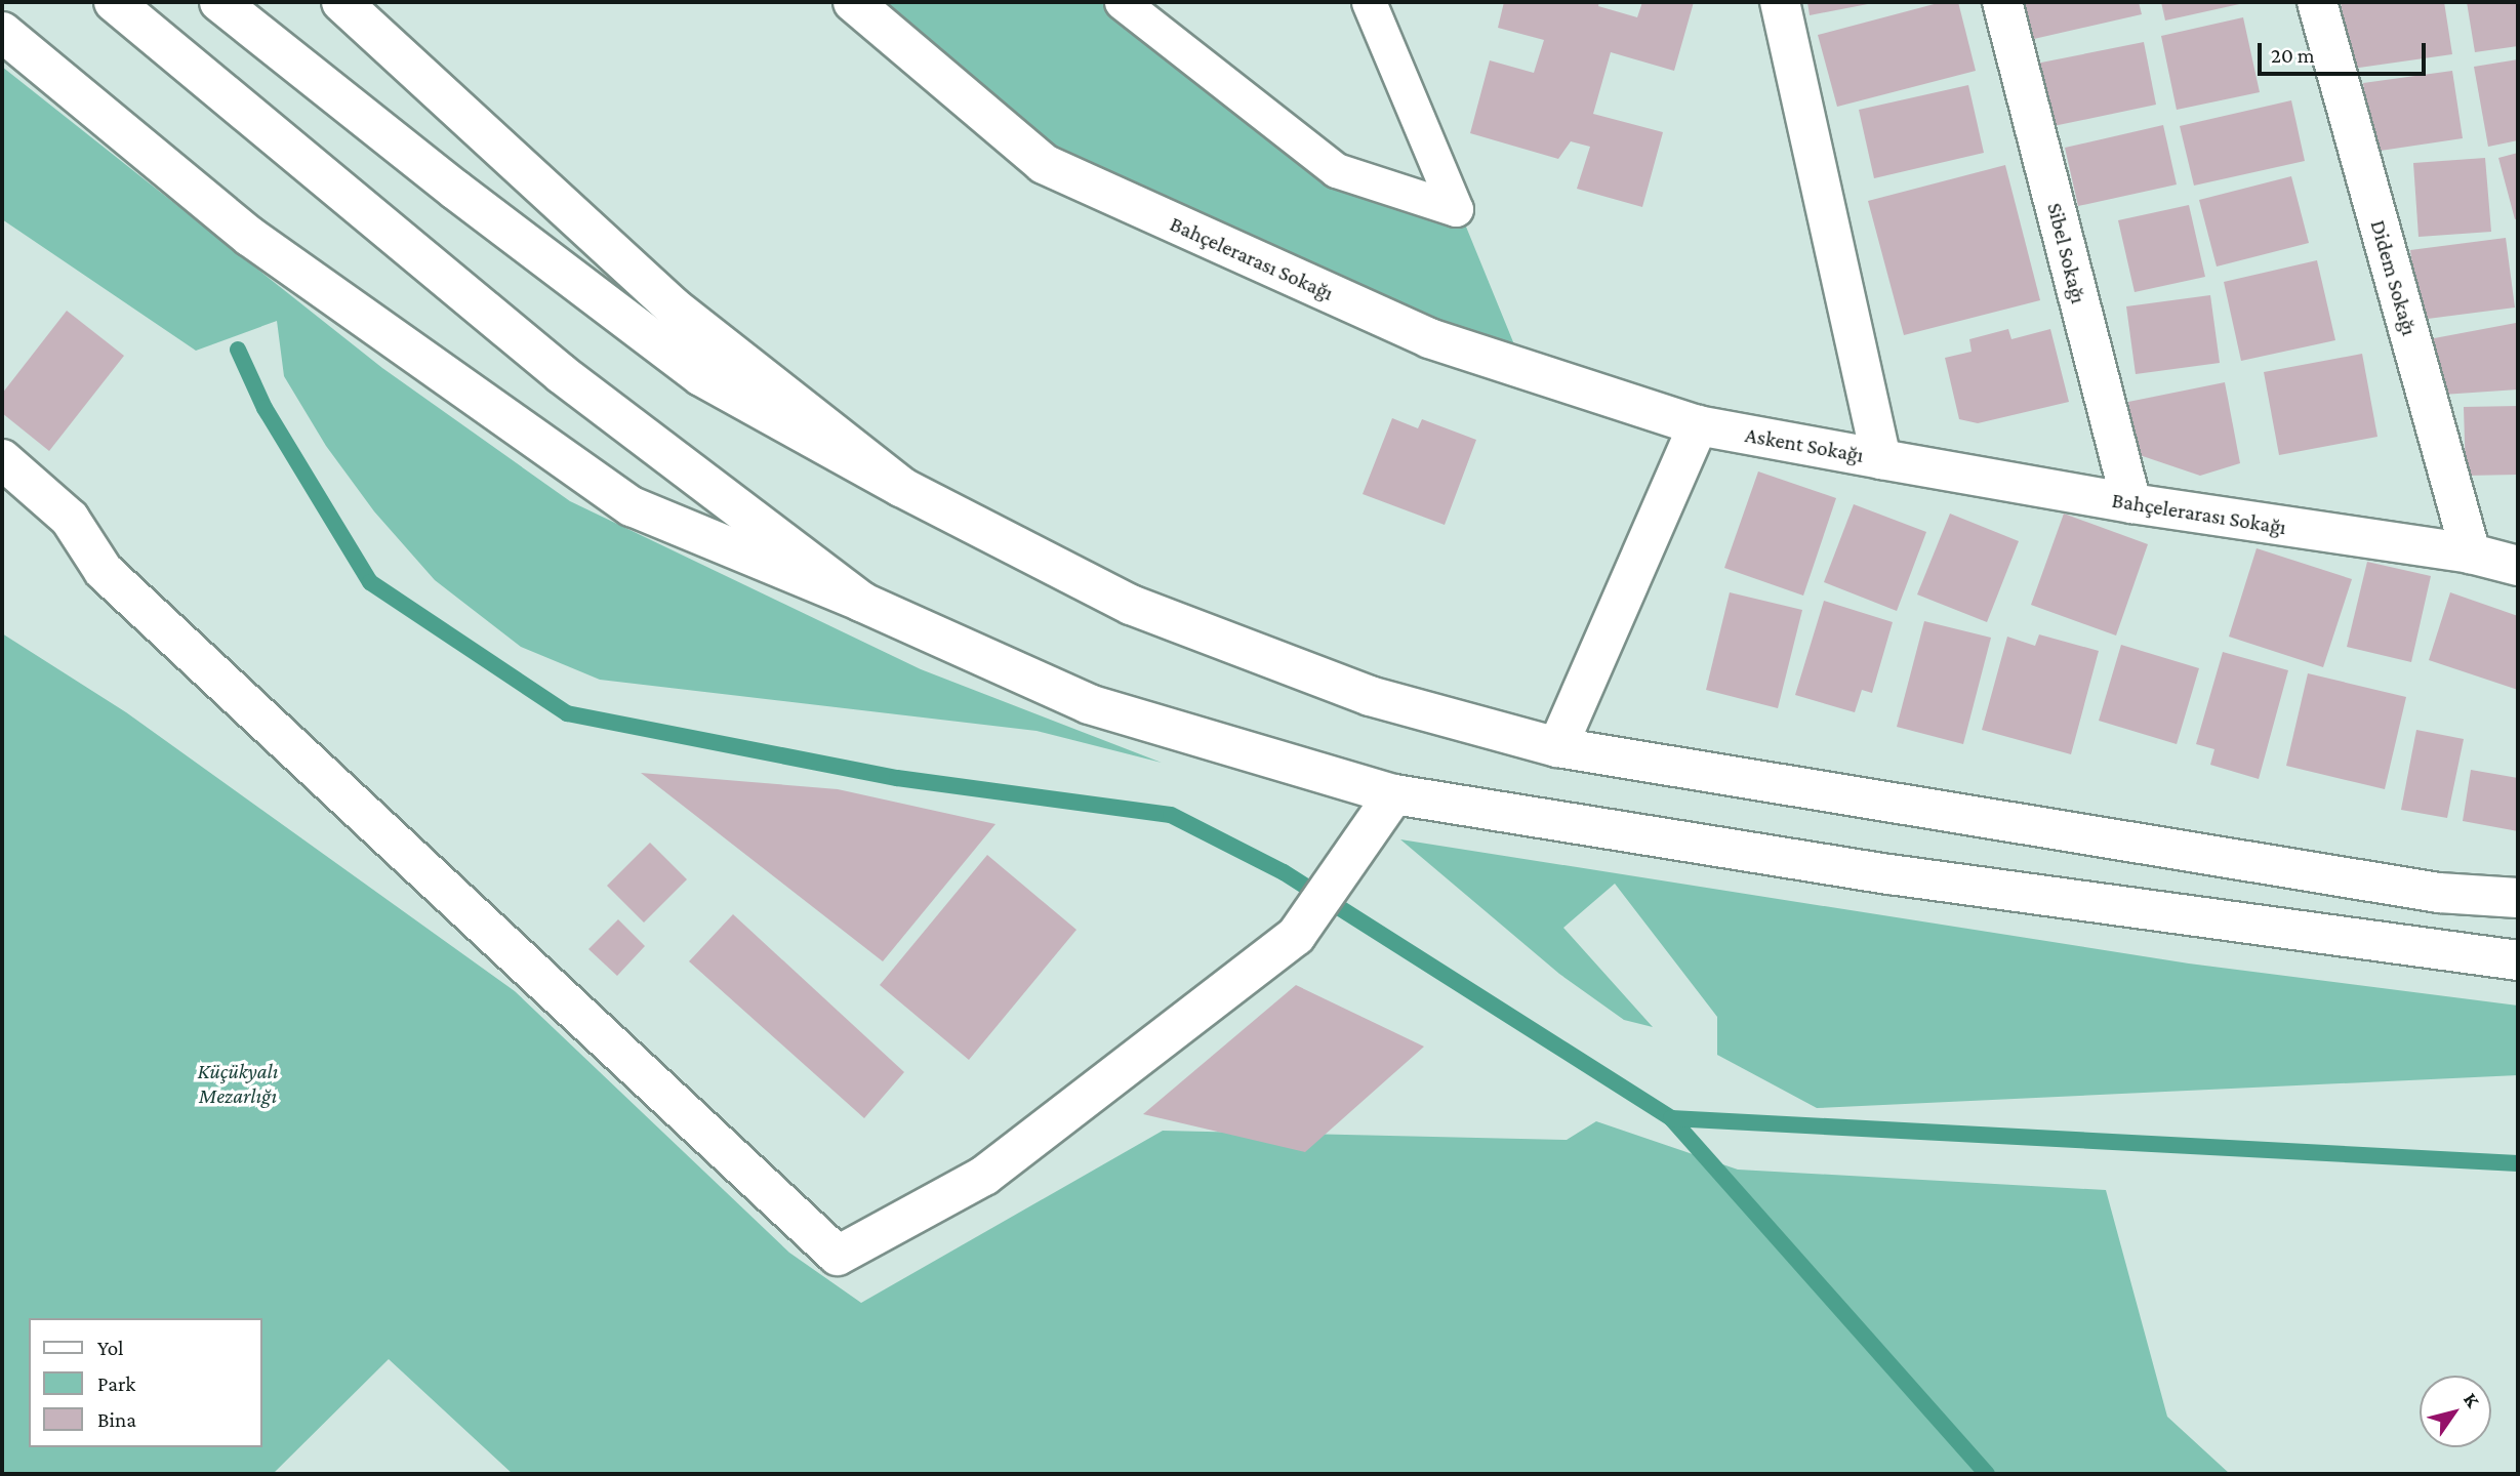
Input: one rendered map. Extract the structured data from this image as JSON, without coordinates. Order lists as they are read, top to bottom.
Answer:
{
  "streets": {
    "main road": [
      "Sibel Sokağı",
      "Bahçelerarası Sokağı",
      "Didem Sokağı",
      "Askent Sokağı"
    ]
  },
  "crossings": [
    ["Sibel Sokağı", "Bahçelerarası Sokağı"],
    ["Bahçelerarası Sokağı", "Didem Sokağı"],
    ["Bahçelerarası Sokağı", "Askent Sokağı"]
  ],
  "parks": ["Küçükyalı Mezarlığı"],
  "legend": ["Yol", "Park", "Bina"],
  "scale_bar": "20 m",
  "north": "top right"
}
